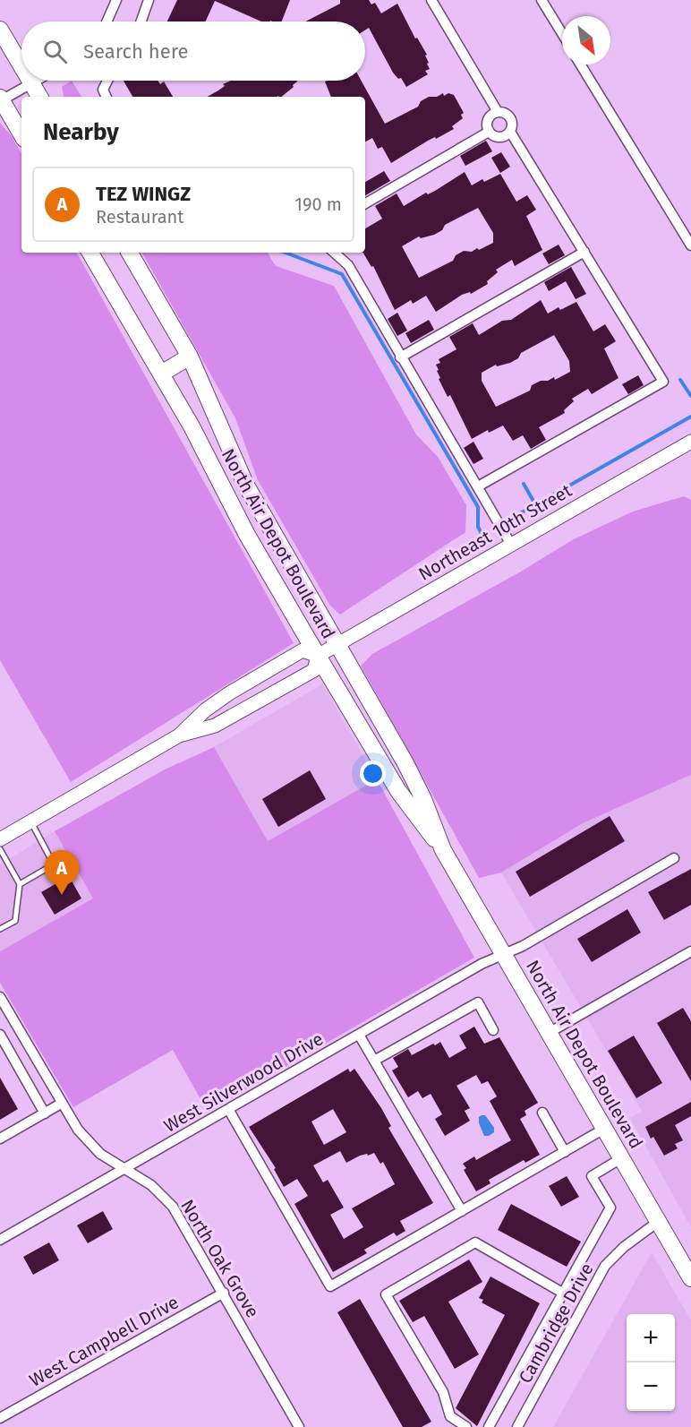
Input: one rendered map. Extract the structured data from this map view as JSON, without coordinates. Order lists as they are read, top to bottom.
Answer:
{
  "streets": {
    "main road": ["Northeast 10th Street", "North Air Depot Boulevard"],
    "street": [
      "West Silverwood Drive",
      "North Oak Grove",
      "Cambridge Drive",
      "West Campbell Drive"
    ]
  },
  "crossings": [
    ["Northeast 10th Street", "North Air Depot Boulevard"],
    ["North Air Depot Boulevard", "West Silverwood Drive"],
    ["North Air Depot Boulevard", "Cambridge Drive"],
    ["West Silverwood Drive", "North Oak Grove"],
    ["North Oak Grove", "West Campbell Drive"]
  ],
  "north": "bottom right",
  "page": {
    "search": "Search here",
    "heading": "Nearby",
    "list": [
      {
        "mark": "A",
        "name": "TEZ WINGZ",
        "note": "Restaurant",
        "value": "190 m"
      }
    ],
    "pins": "A",
    "map_buttons": ["+", "−"]
  }
}
